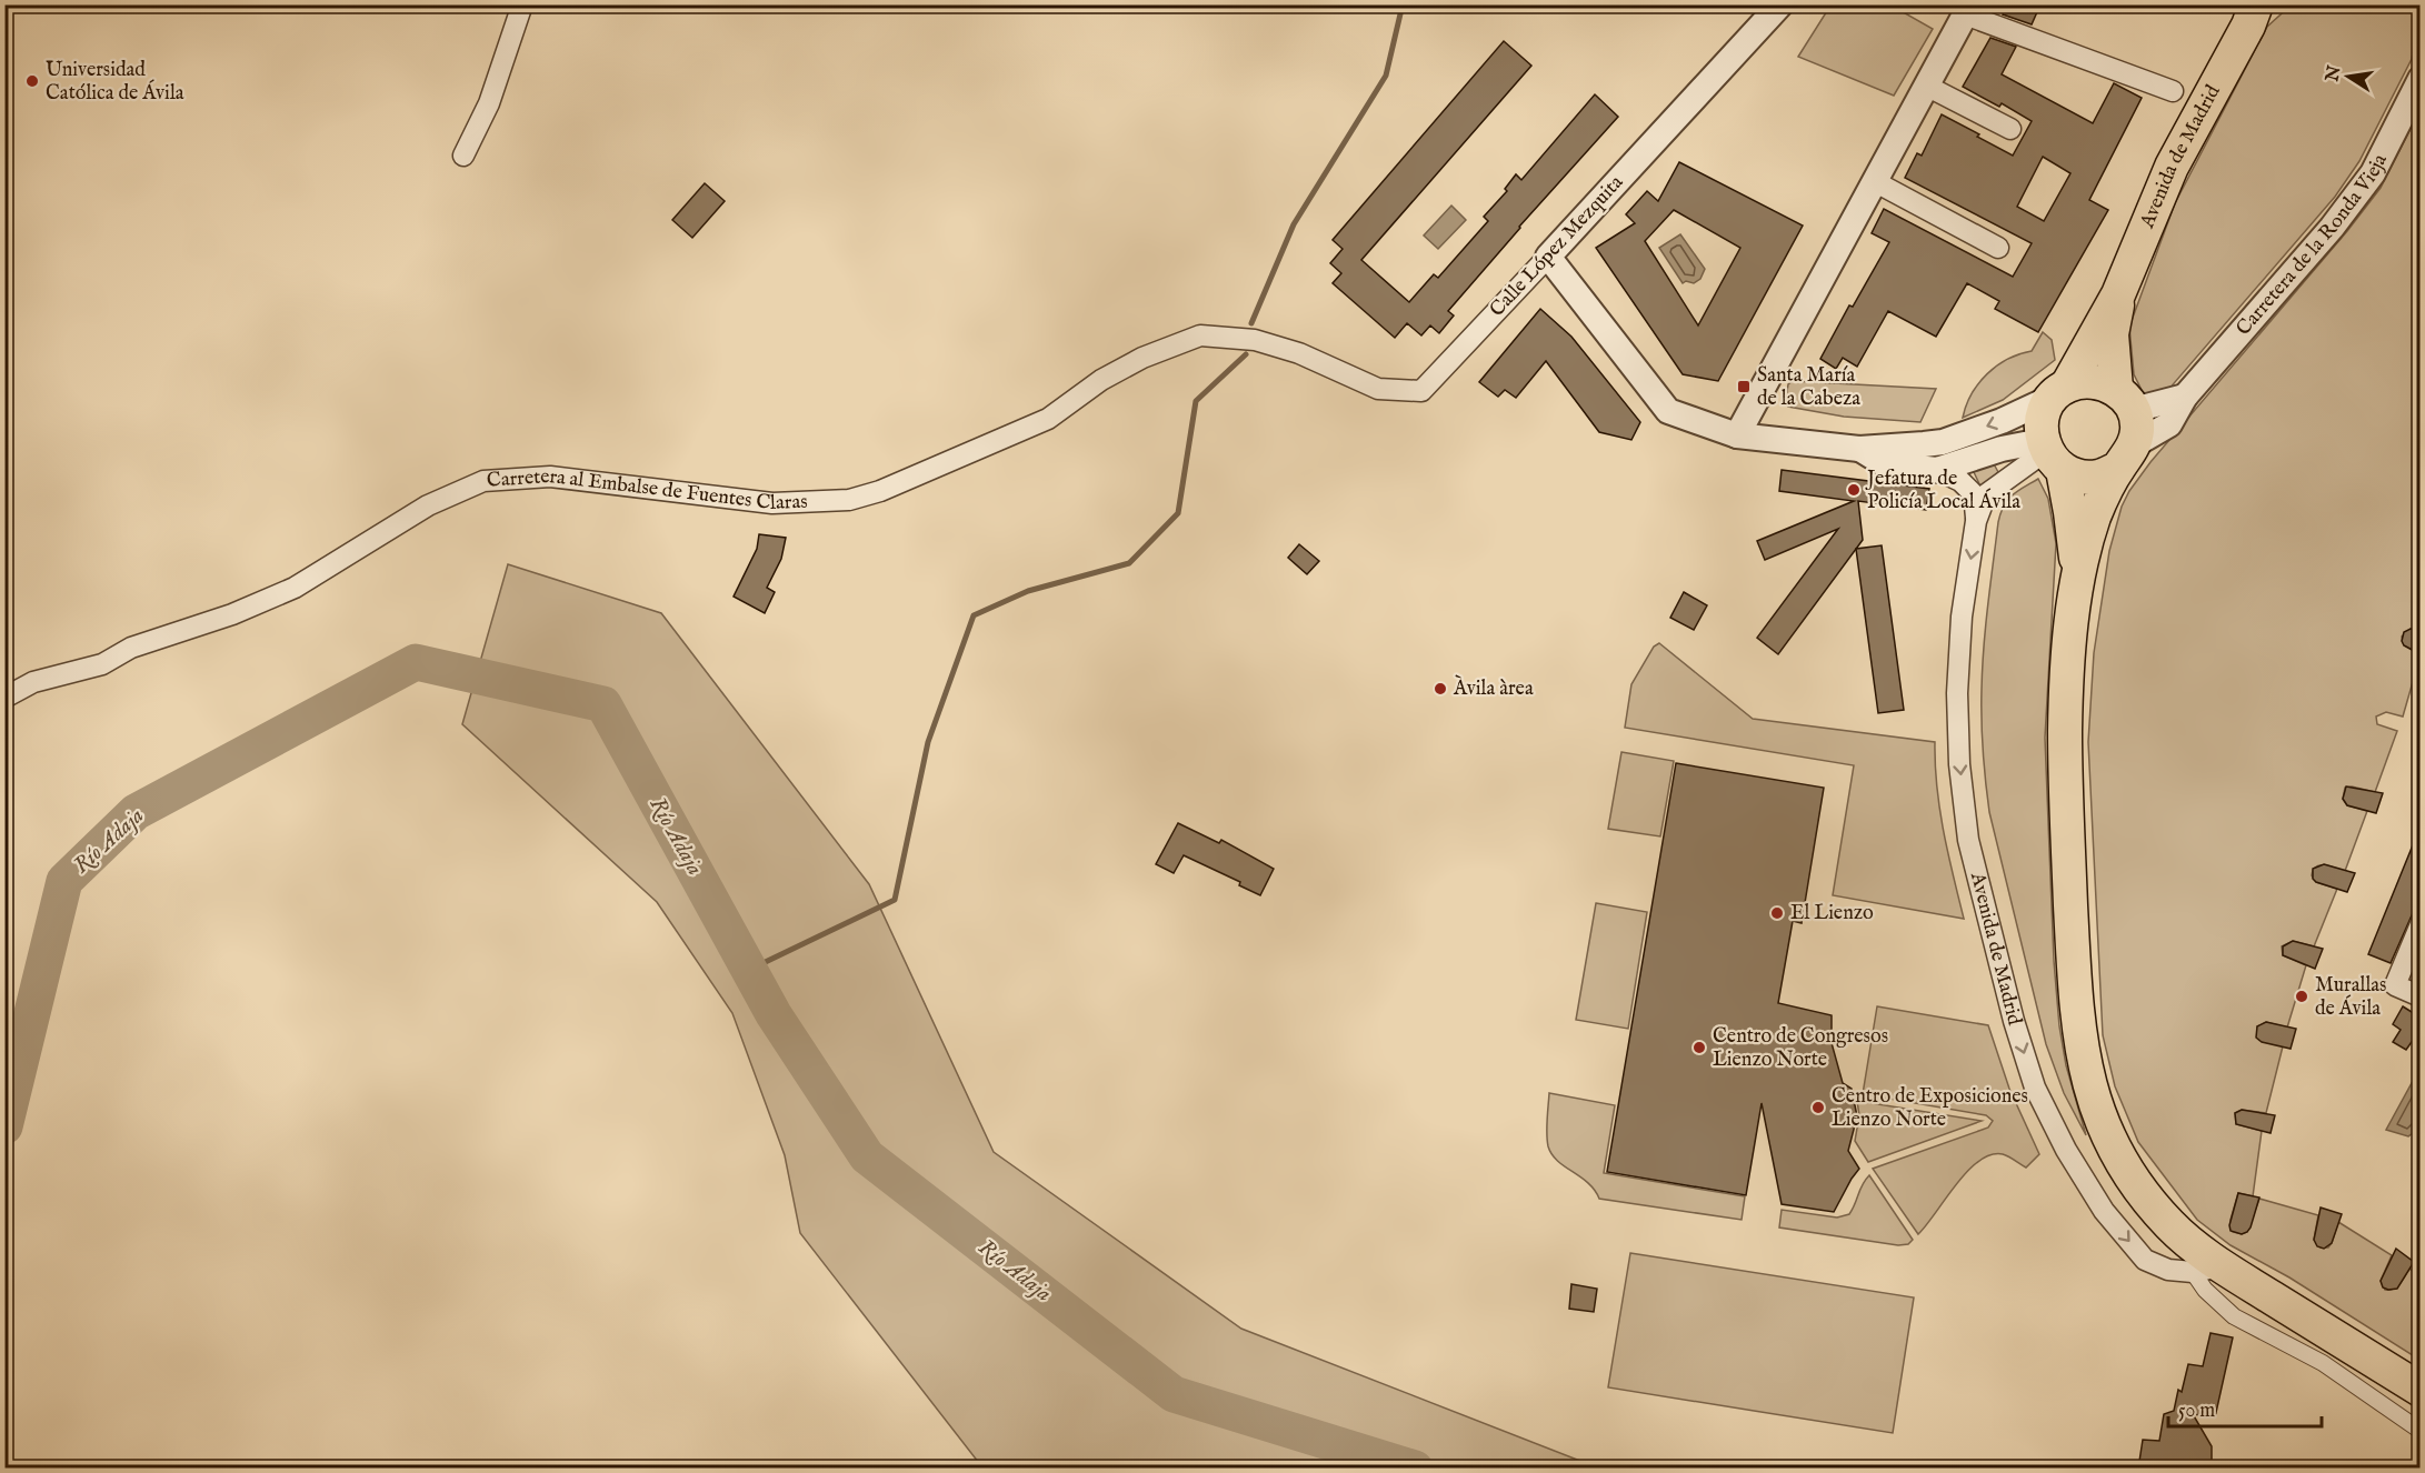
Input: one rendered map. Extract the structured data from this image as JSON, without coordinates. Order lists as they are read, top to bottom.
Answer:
{
  "streets": {
    "highway": ["Avenida de Madrid"],
    "street": ["Carretera de la Ronda Vieja", "Calle López Mezquita", "Carretera al Embalse de Fuentes Claras"]
  },
  "crossings": [
    ["Avenida de Madrid", "Carretera de la Ronda Vieja"],
    ["Calle López Mezquita", "Carretera al Embalse de Fuentes Claras"]
  ],
  "water": ["Río Adaja"],
  "places": {
    "other": [
      "Universidad Católica de Ávila",
      "Jefatura de Policía Local Ávila",
      "Àvila àrea",
      "El Lienzo",
      "Murallas de Ávila",
      "Centro de Congresos Lienzo Norte",
      "Centro de Exposiciones Lienzo Norte"
    ],
    "transit": ["Santa María de la Cabeza"]
  },
  "scale_bar": "50 m",
  "north": "left"
}
